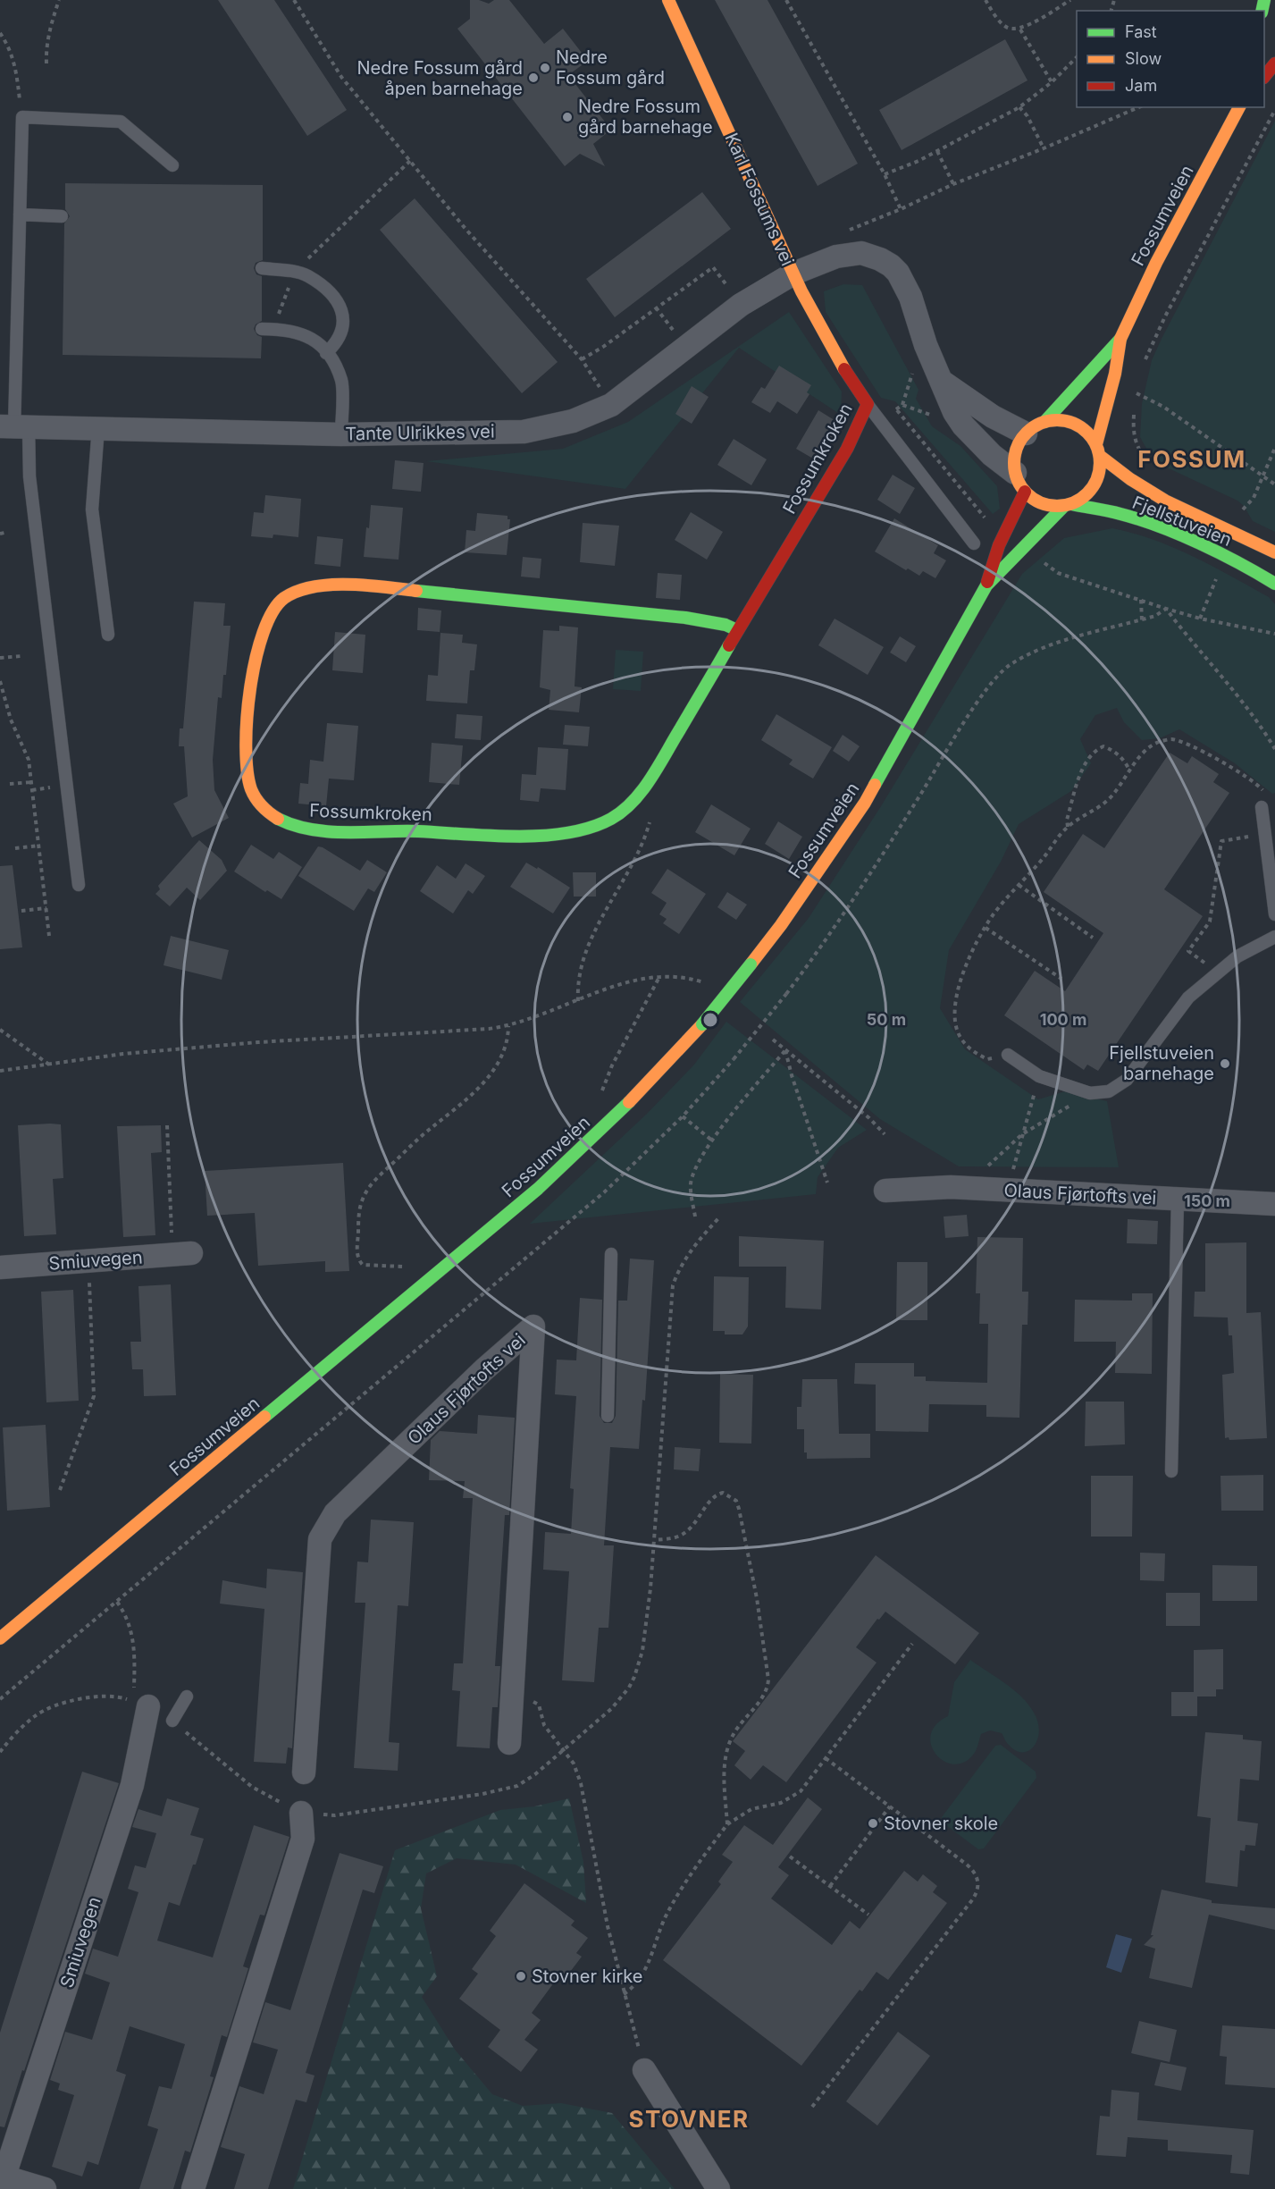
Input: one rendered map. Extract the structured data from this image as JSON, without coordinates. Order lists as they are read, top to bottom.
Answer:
{
  "streets": {
    "street": [
      "Karl Fossums vei",
      "Fossumveien",
      "Tante Ulrikkes vei",
      "Fossumkroken",
      "Fjellstuveien",
      "Olaus Fjørtofts vei",
      "Smiuvegen"
    ]
  },
  "crossings": [
    ["Karl Fossums vei", "Fossumveien"],
    ["Karl Fossums vei", "Tante Ulrikkes vei"],
    ["Karl Fossums vei", "Fossumkroken"],
    ["Karl Fossums vei", "Fjellstuveien"],
    ["Fossumveien", "Fjellstuveien"],
    ["Tante Ulrikkes vei", "Fossumkroken"]
  ],
  "districts": ["FOSSUM", "STOVNER"],
  "places": [
    "Nedre Fossum gård",
    "Nedre Fossum gård åpen barnehage",
    "Nedre Fossum gård barnehage",
    "Fjellstuveien barnehage",
    "Stovner skole",
    "Stovner kirke"
  ],
  "legend": ["Fast", "Slow", "Jam"],
  "rings": ["50 m", "100 m", "150 m"]
}
